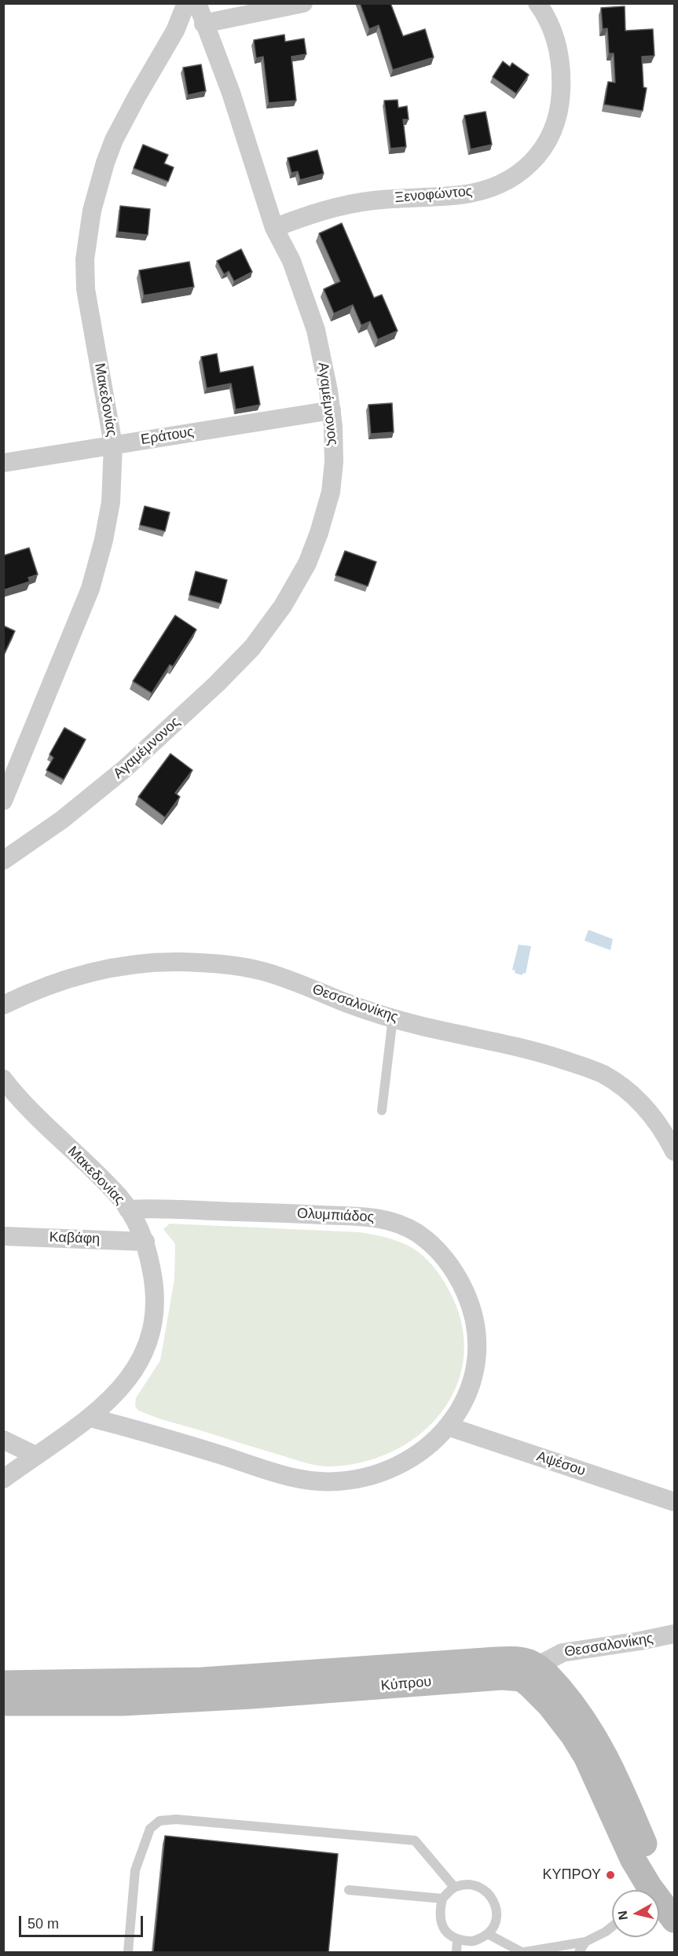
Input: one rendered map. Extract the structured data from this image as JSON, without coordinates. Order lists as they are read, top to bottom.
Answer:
{
  "streets": {
    "main road": ["Κύπρου"],
    "street": [
      "Ξενοφώντος",
      "Μακεδονίας",
      "Αγαμέμνονος",
      "Εράτους",
      "Θεσσαλονίκης",
      "Ολυμπιάδος",
      "Καβάφη",
      "Αψέσου"
    ]
  },
  "crossings": [
    ["Ξενοφώντος", "Αγαμέμνονος"],
    ["Μακεδονίας", "Εράτους"],
    ["Μακεδονίας", "Ολυμπιάδος"],
    ["Μακεδονίας", "Καβάφη"],
    ["Αγαμέμνονος", "Εράτους"],
    ["Θεσσαλονίκης", "Κύπρου"],
    ["Ολυμπιάδος", "Αψέσου"]
  ],
  "places": ["ΚΥΠΡΟΥ"],
  "scale_bar": "50 m",
  "north": "left"
}
